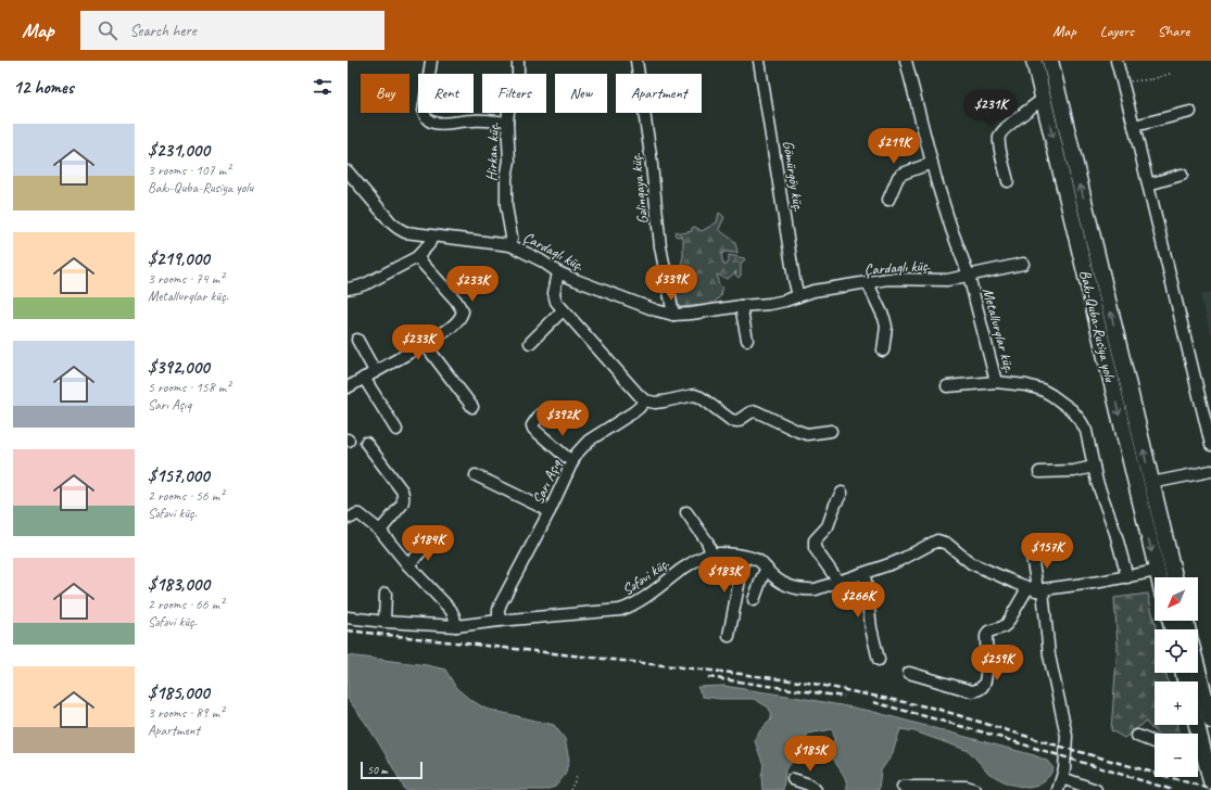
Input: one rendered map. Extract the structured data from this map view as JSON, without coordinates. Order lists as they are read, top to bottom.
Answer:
{
  "streets": {
    "highway": ["Bakı-Quba-Rusiya yolu"],
    "street": [
      "Hirkan küç.",
      "Gömürgöy küç.",
      "Gəlinqaya küç.",
      "Çardaqlı küç.",
      "Metallurqlar küç.",
      "Sarı Aşıq",
      "Səfəvi küç."
    ]
  },
  "crossings": [
    ["Hirkan küç.", "Çardaqlı küç."],
    ["Gömürgöy küç.", "Çardaqlı küç."],
    ["Gəlinqaya küç.", "Çardaqlı küç."],
    ["Çardaqlı küç.", "Metallurqlar küç."],
    ["Sarı Aşıq", "Səfəvi küç."]
  ],
  "scale_bar": "50 m",
  "north": "bottom left",
  "page": {
    "header": "Map",
    "search": "Search here",
    "nav": ["Map", "Layers", "Share"],
    "heading": "12 homes",
    "chip": [
      "Buy",
      "Rent",
      "Filters",
      "New",
      "Apartment"
    ],
    "price": [
      "$231K",
      "$219K",
      "$339K",
      "$233K",
      "$233K",
      "$392K",
      "$184K",
      "$157K",
      "$183K",
      "$266K",
      "$259K",
      "$185K"
    ],
    "list": [
      {
        "name": "$231,000",
        "note": "3 rooms · 107 m² · Bakı-Quba-Rusiya yolu"
      },
      {
        "name": "$219,000",
        "note": "3 rooms · 74 m² · Metallurqlar küç."
      },
      {
        "name": "$392,000",
        "note": "5 rooms · 158 m² · Sarı Aşıq"
      },
      {
        "name": "$157,000",
        "note": "2 rooms · 56 m² · Səfəvi küç."
      },
      {
        "name": "$183,000",
        "note": "2 rooms · 66 m² · Səfəvi küç."
      },
      {
        "name": "$185,000",
        "note": "3 rooms · 89 m² · Apartment"
      }
    ],
    "map_buttons": ["+", "−"],
    "scale": "50 m"
  }
}
